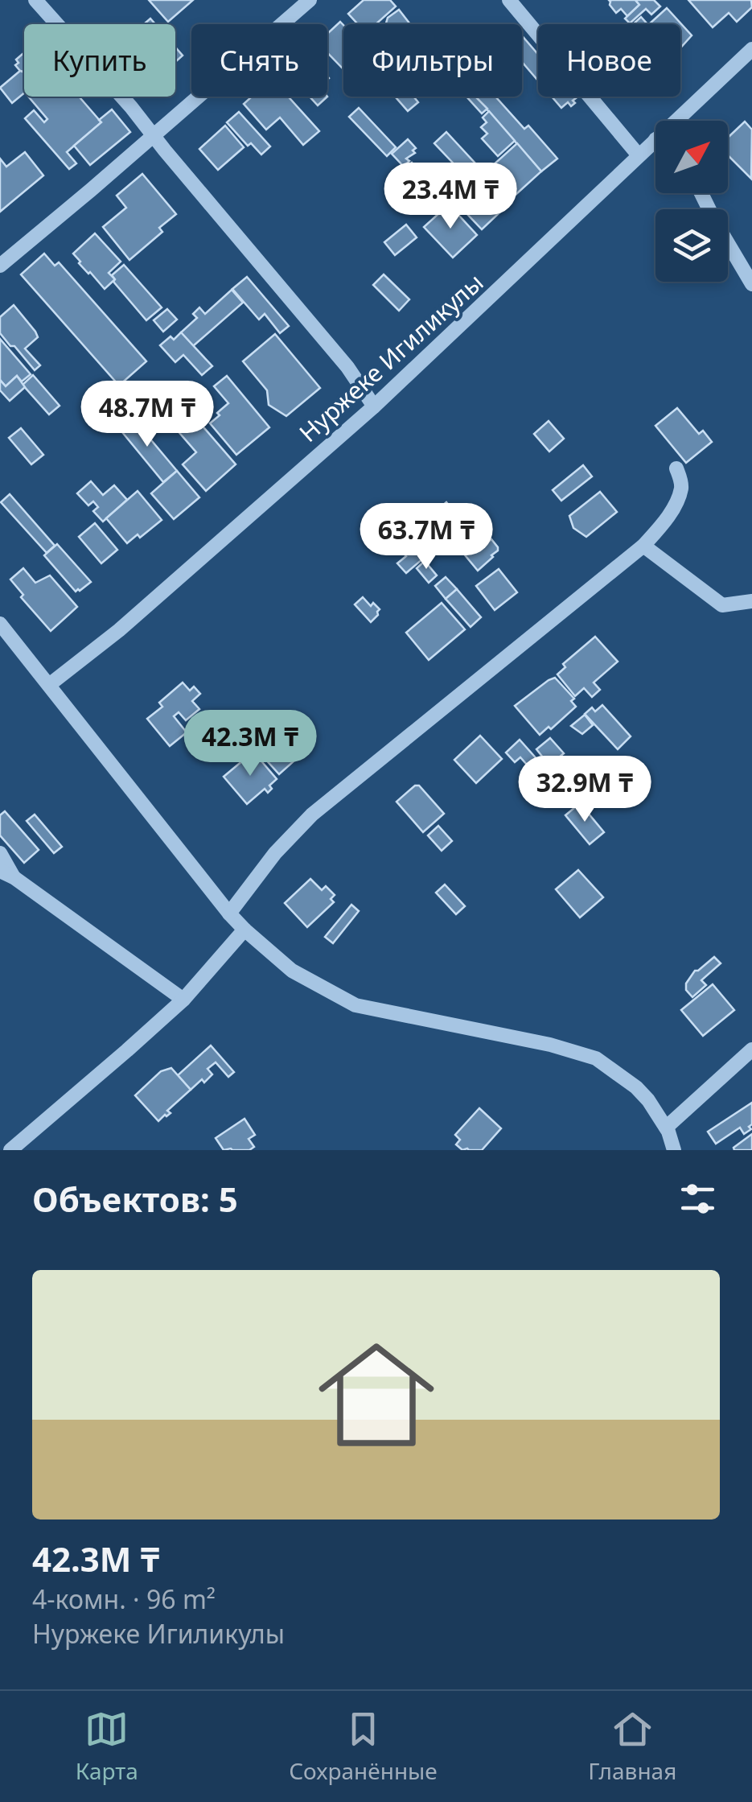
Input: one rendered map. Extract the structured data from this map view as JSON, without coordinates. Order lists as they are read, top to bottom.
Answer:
{
  "streets": {
    "street": ["Нуржеке Игиликулы"]
  },
  "north": "top right",
  "page": {
    "chip": [
      "Купить",
      "Снять",
      "Фильтры",
      "Новое"
    ],
    "price": [
      "23.4M ₸",
      "48.7M ₸",
      "63.7M ₸",
      "42.3M ₸",
      "32.9M ₸"
    ],
    "heading": "Объектов: 5",
    "list": [
      {
        "name": "42.3M ₸",
        "note": "4-комн. · 96 m² · Нуржеке Игиликулы"
      }
    ],
    "tabs": ["Карта", "Сохранённые", "Главная"]
  }
}
